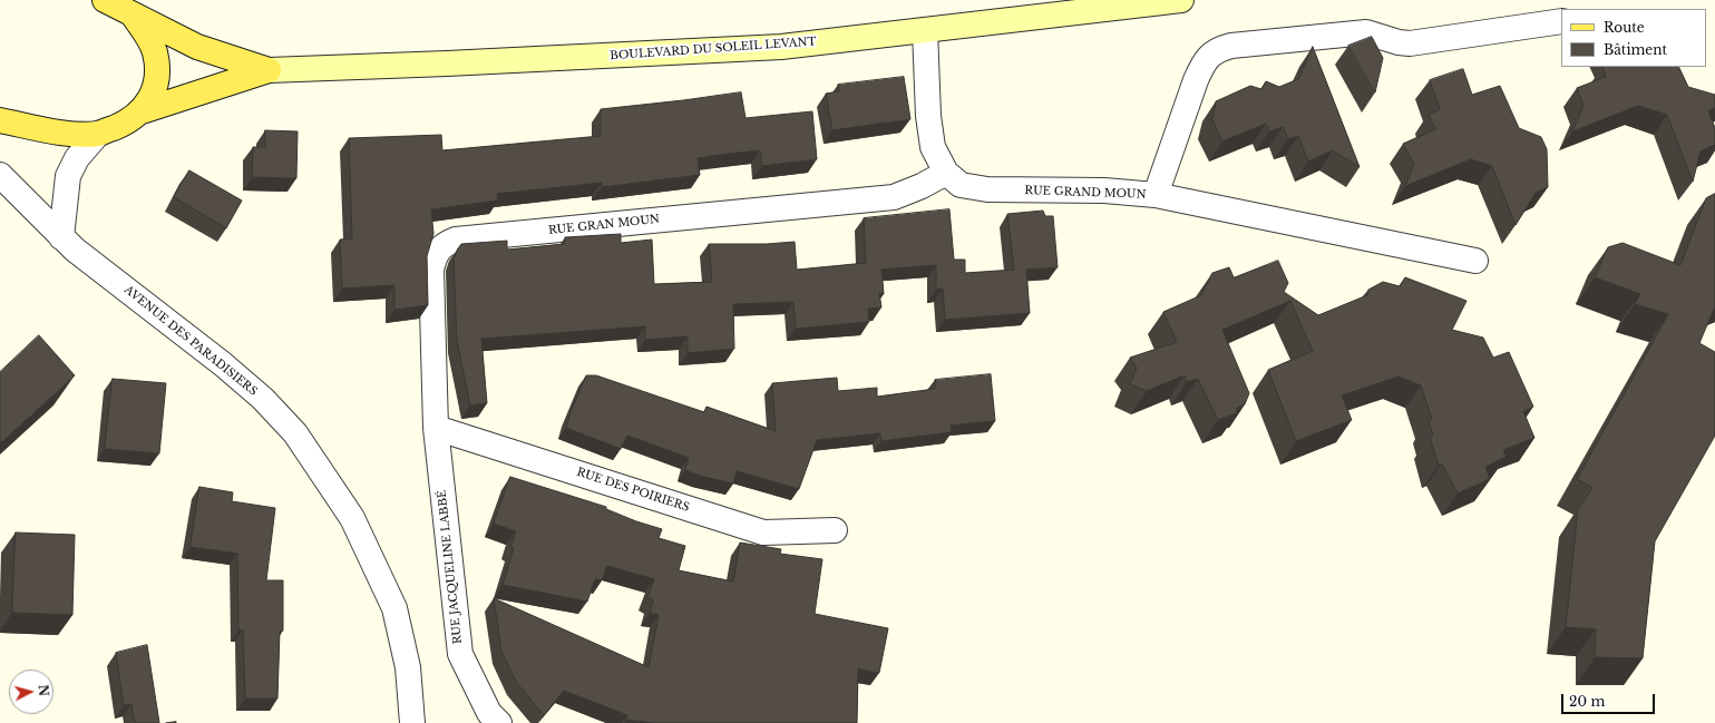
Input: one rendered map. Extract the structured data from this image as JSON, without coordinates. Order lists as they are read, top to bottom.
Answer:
{
  "streets": {
    "main road": ["BOULEVARD DU SOLEIL LEVANT"],
    "street": [
      "RUE GRAND MOUN",
      "RUE GRAN MOUN",
      "AVENUE DES PARADISIERS",
      "RUE DES POIRIERS",
      "RUE JACQUELINE LABBÉ"
    ]
  },
  "crossings": [
    ["BOULEVARD DU SOLEIL LEVANT", "RUE GRAND MOUN"],
    ["RUE GRAND MOUN", "RUE GRAN MOUN"],
    ["RUE GRAN MOUN", "RUE DES POIRIERS"],
    ["RUE GRAN MOUN", "RUE JACQUELINE LABBÉ"],
    ["RUE DES POIRIERS", "RUE JACQUELINE LABBÉ"]
  ],
  "legend": ["Route", "Bâtiment"],
  "scale_bar": "20 m",
  "north": "right"
}
